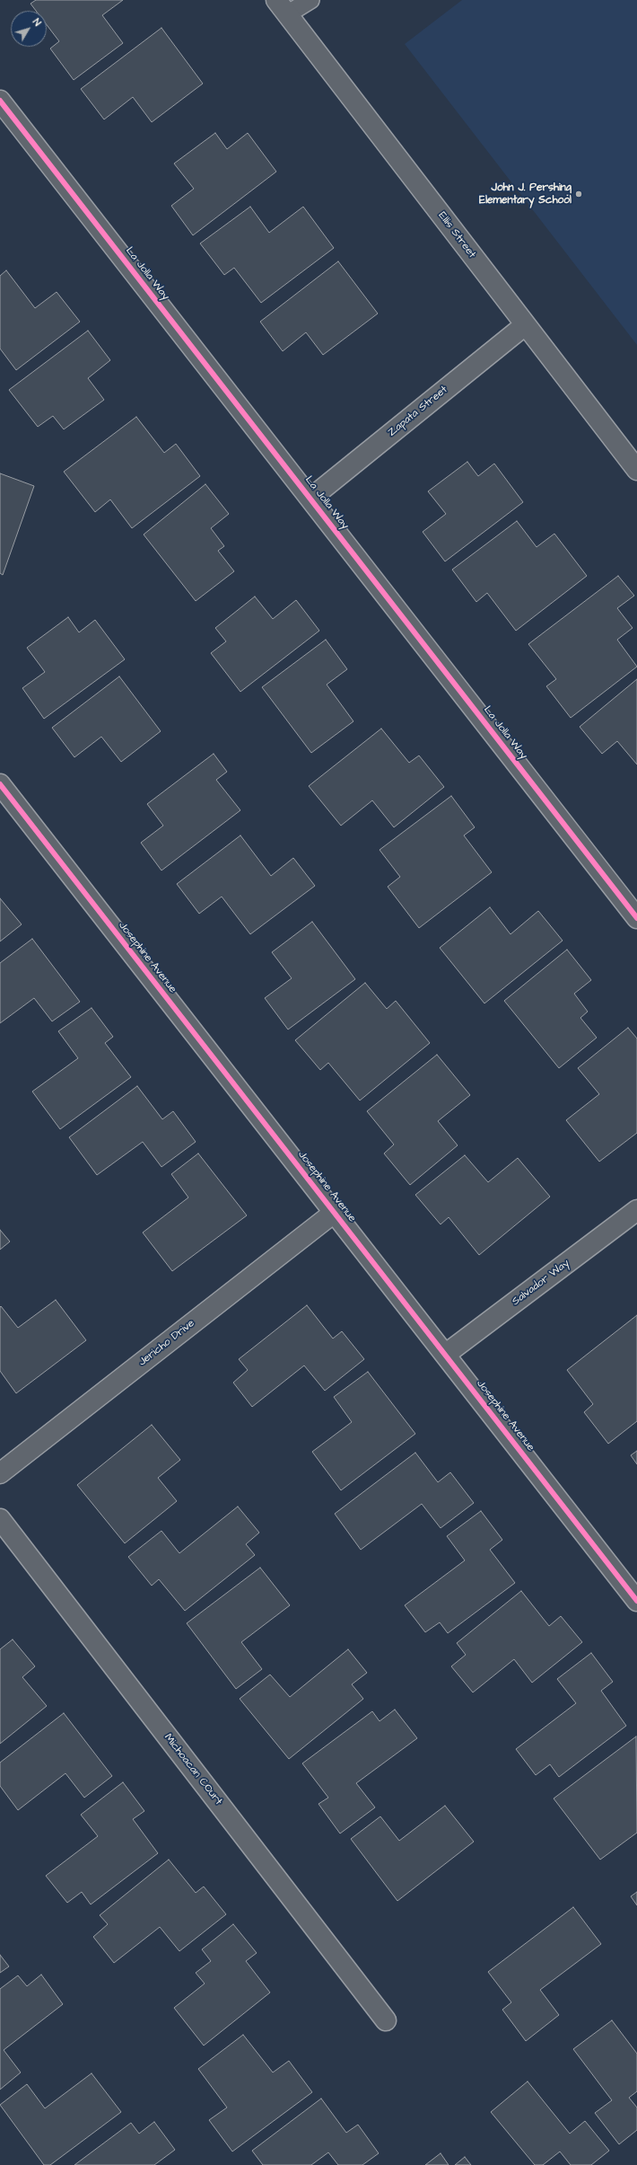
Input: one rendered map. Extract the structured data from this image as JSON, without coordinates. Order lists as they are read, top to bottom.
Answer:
{
  "streets": {
    "street": [
      "Ellis Street",
      "La Jolla Way",
      "Zapata Street",
      "Josephine Avenue",
      "Salvador Way",
      "Jericho Drive",
      "Michoacan COurt"
    ]
  },
  "crossings": [
    ["Ellis Street", "Zapata Street"],
    ["La Jolla Way", "Zapata Street"],
    ["Josephine Avenue", "Salvador Way"],
    ["Josephine Avenue", "Jericho Drive"]
  ],
  "places": ["John J. Pershing Elementary School"],
  "north": "top right"
}
